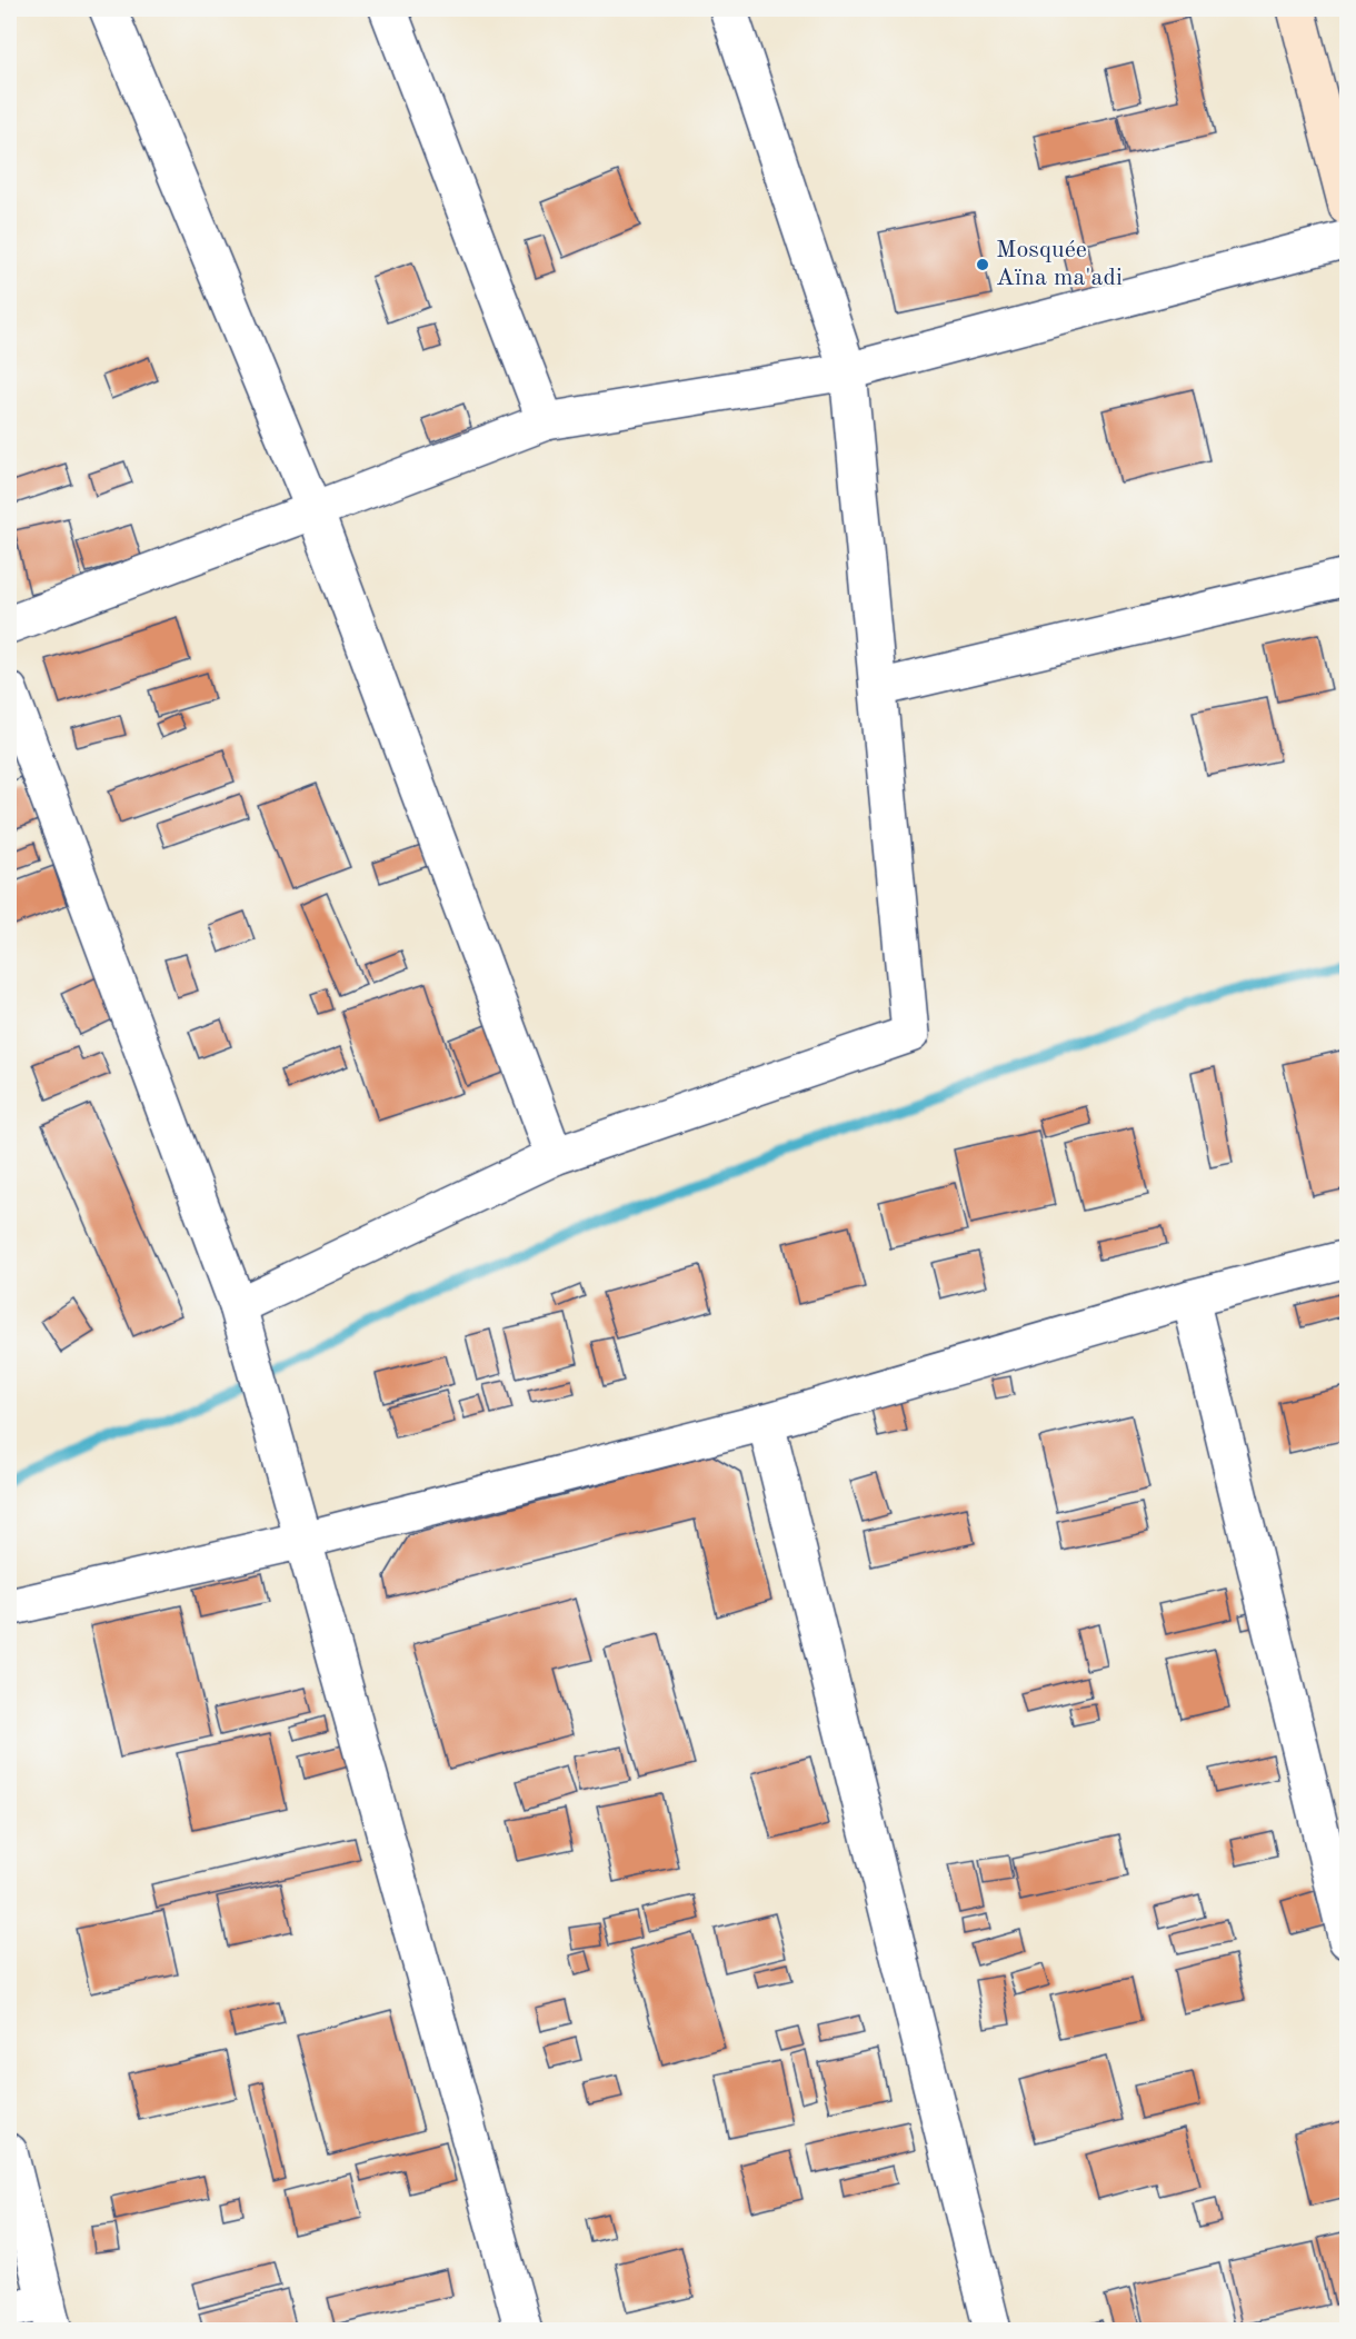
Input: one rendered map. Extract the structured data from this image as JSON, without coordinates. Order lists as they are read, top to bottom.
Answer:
{
  "places": ["Mosquée Aïna ma'adi"]
}
